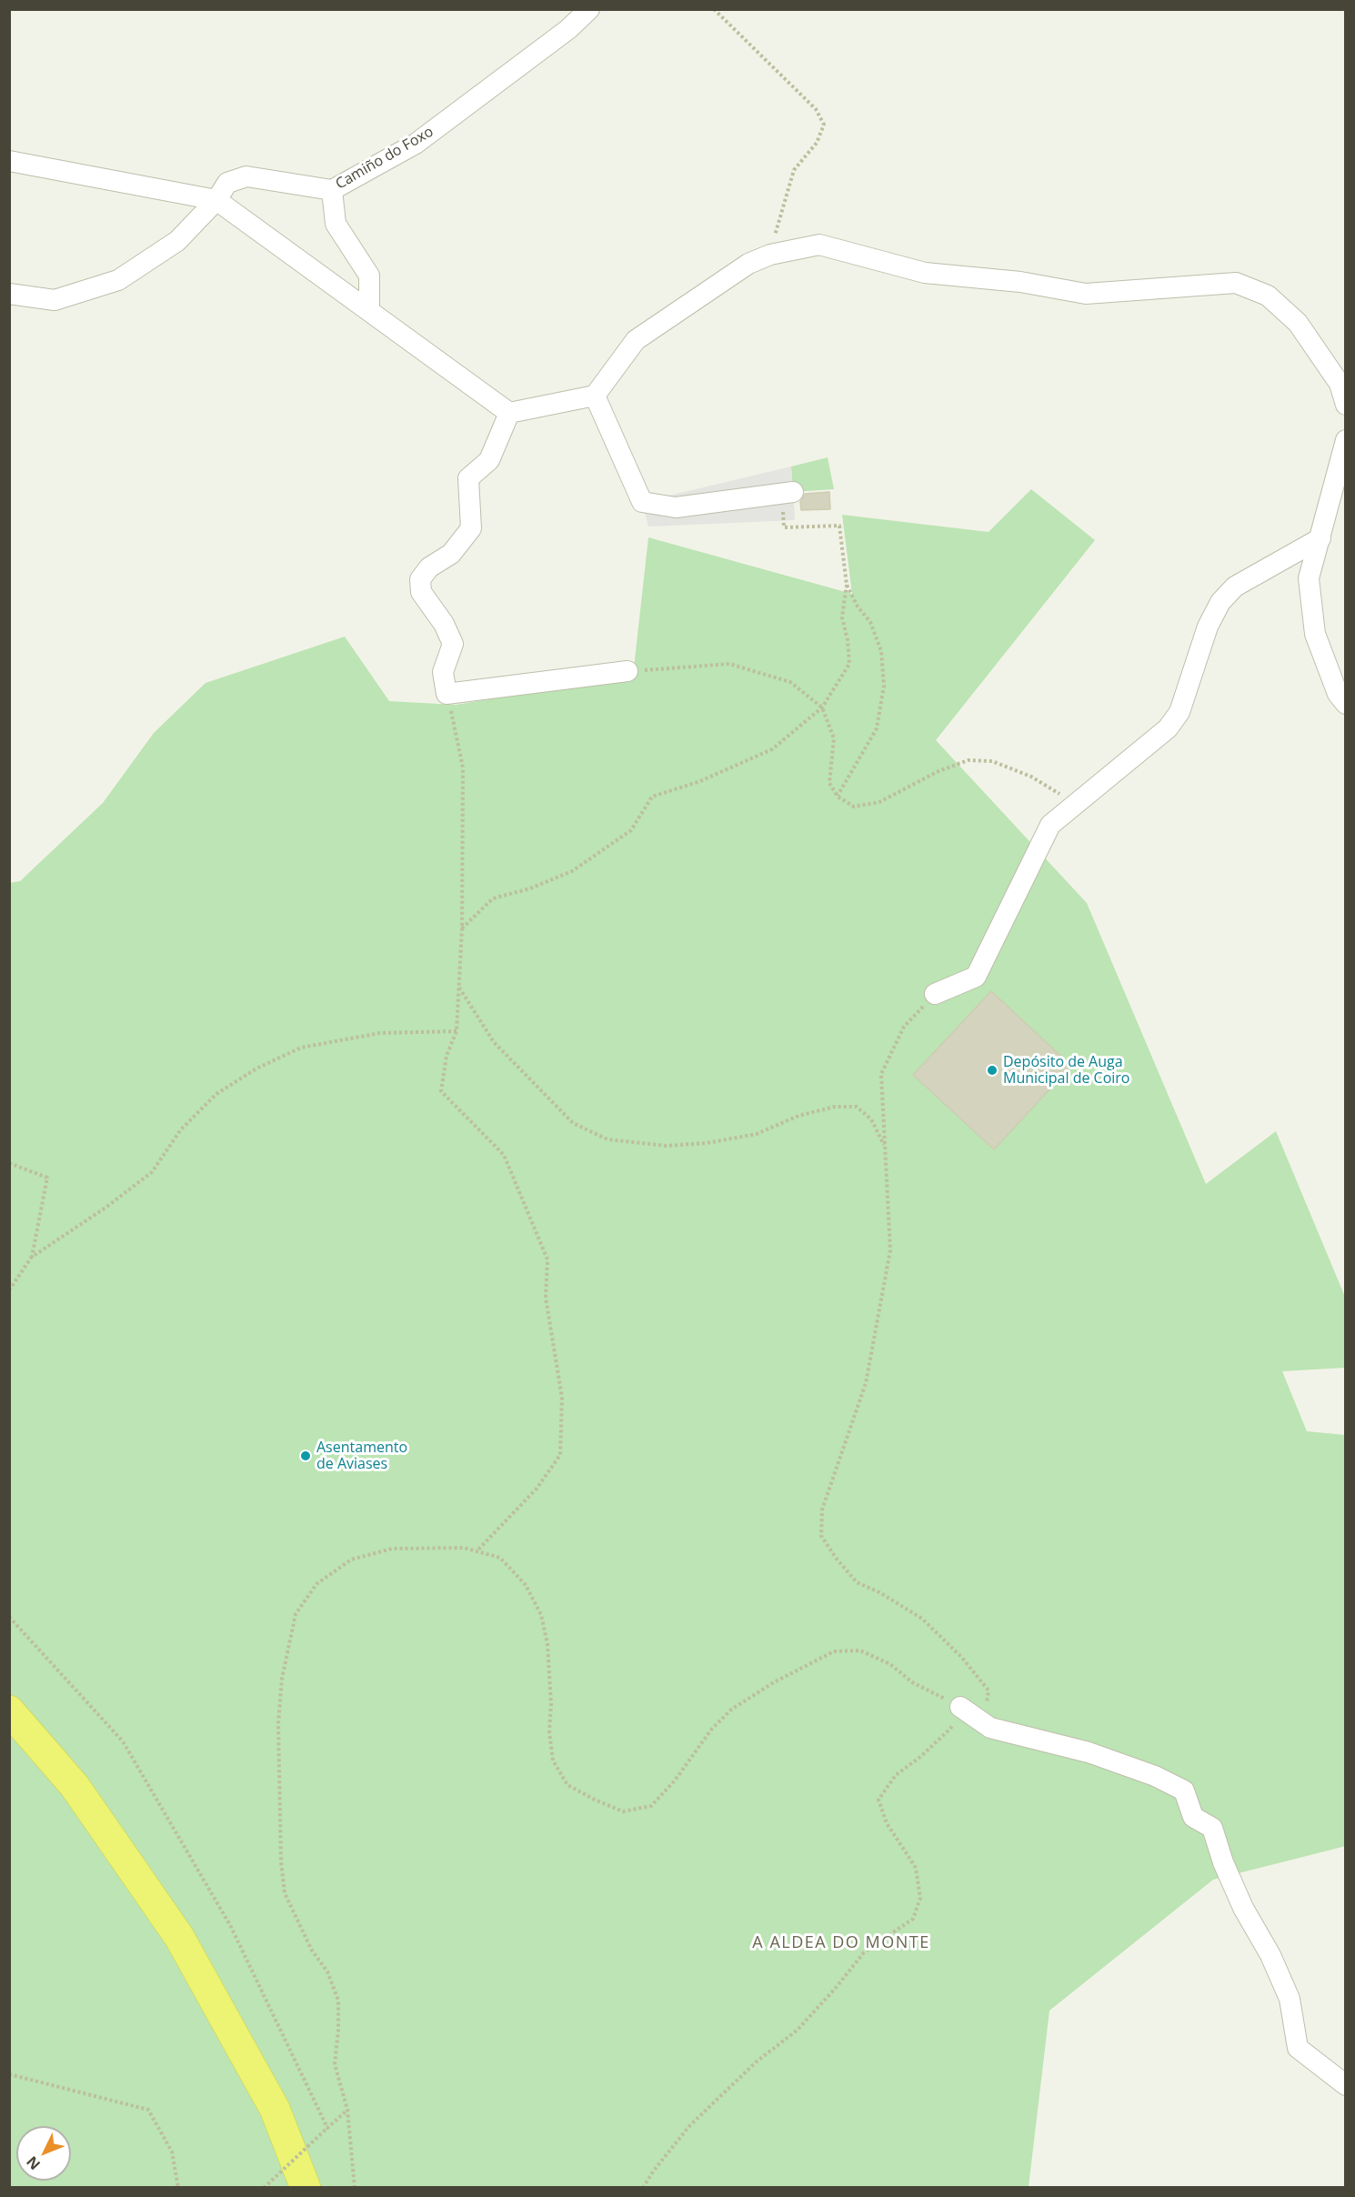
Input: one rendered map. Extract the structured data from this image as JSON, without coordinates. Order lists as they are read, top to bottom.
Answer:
{
  "streets": {
    "street": ["Camiño do Foxo"]
  },
  "districts": ["A ALDEA DO MONTE"],
  "places": ["Depósito de Auga Municipal de Coiro", "Asentamento de Aviases"],
  "north": "bottom left"
}
